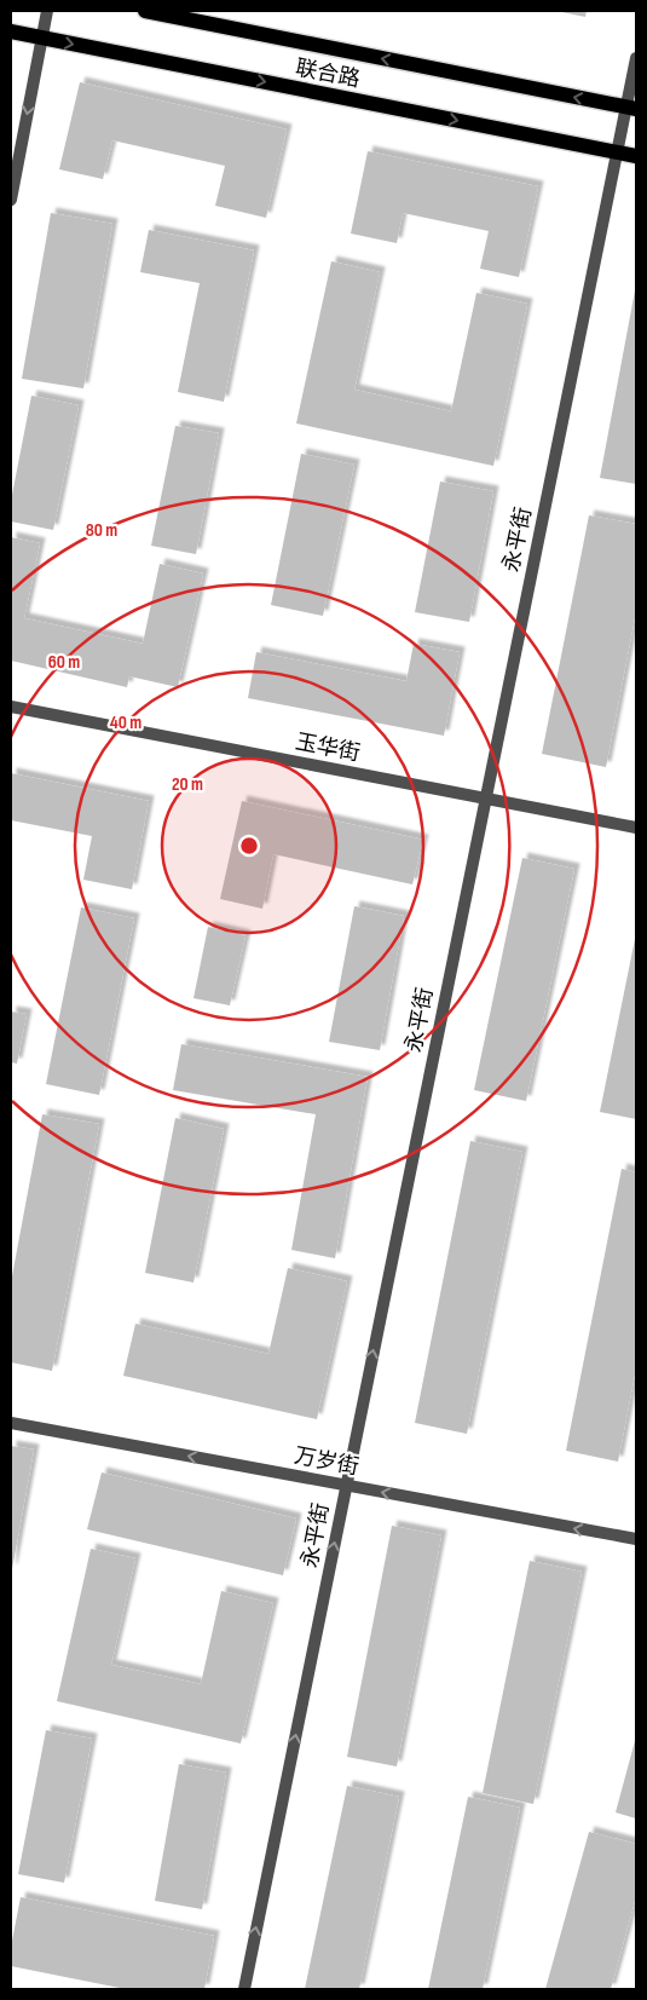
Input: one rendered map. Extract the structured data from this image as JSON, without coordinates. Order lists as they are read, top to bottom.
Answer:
{
  "streets": {
    "main road": ["联合路"],
    "street": ["永平街", "玉华街", "万岁街"]
  },
  "crossings": [
    ["联合路", "永平街"],
    ["永平街", "玉华街"],
    ["永平街", "万岁街"]
  ],
  "one_way": ["永平街", "万岁街"],
  "rings": [
    "80 m",
    "60 m",
    "40 m",
    "20 m"
  ]
}
